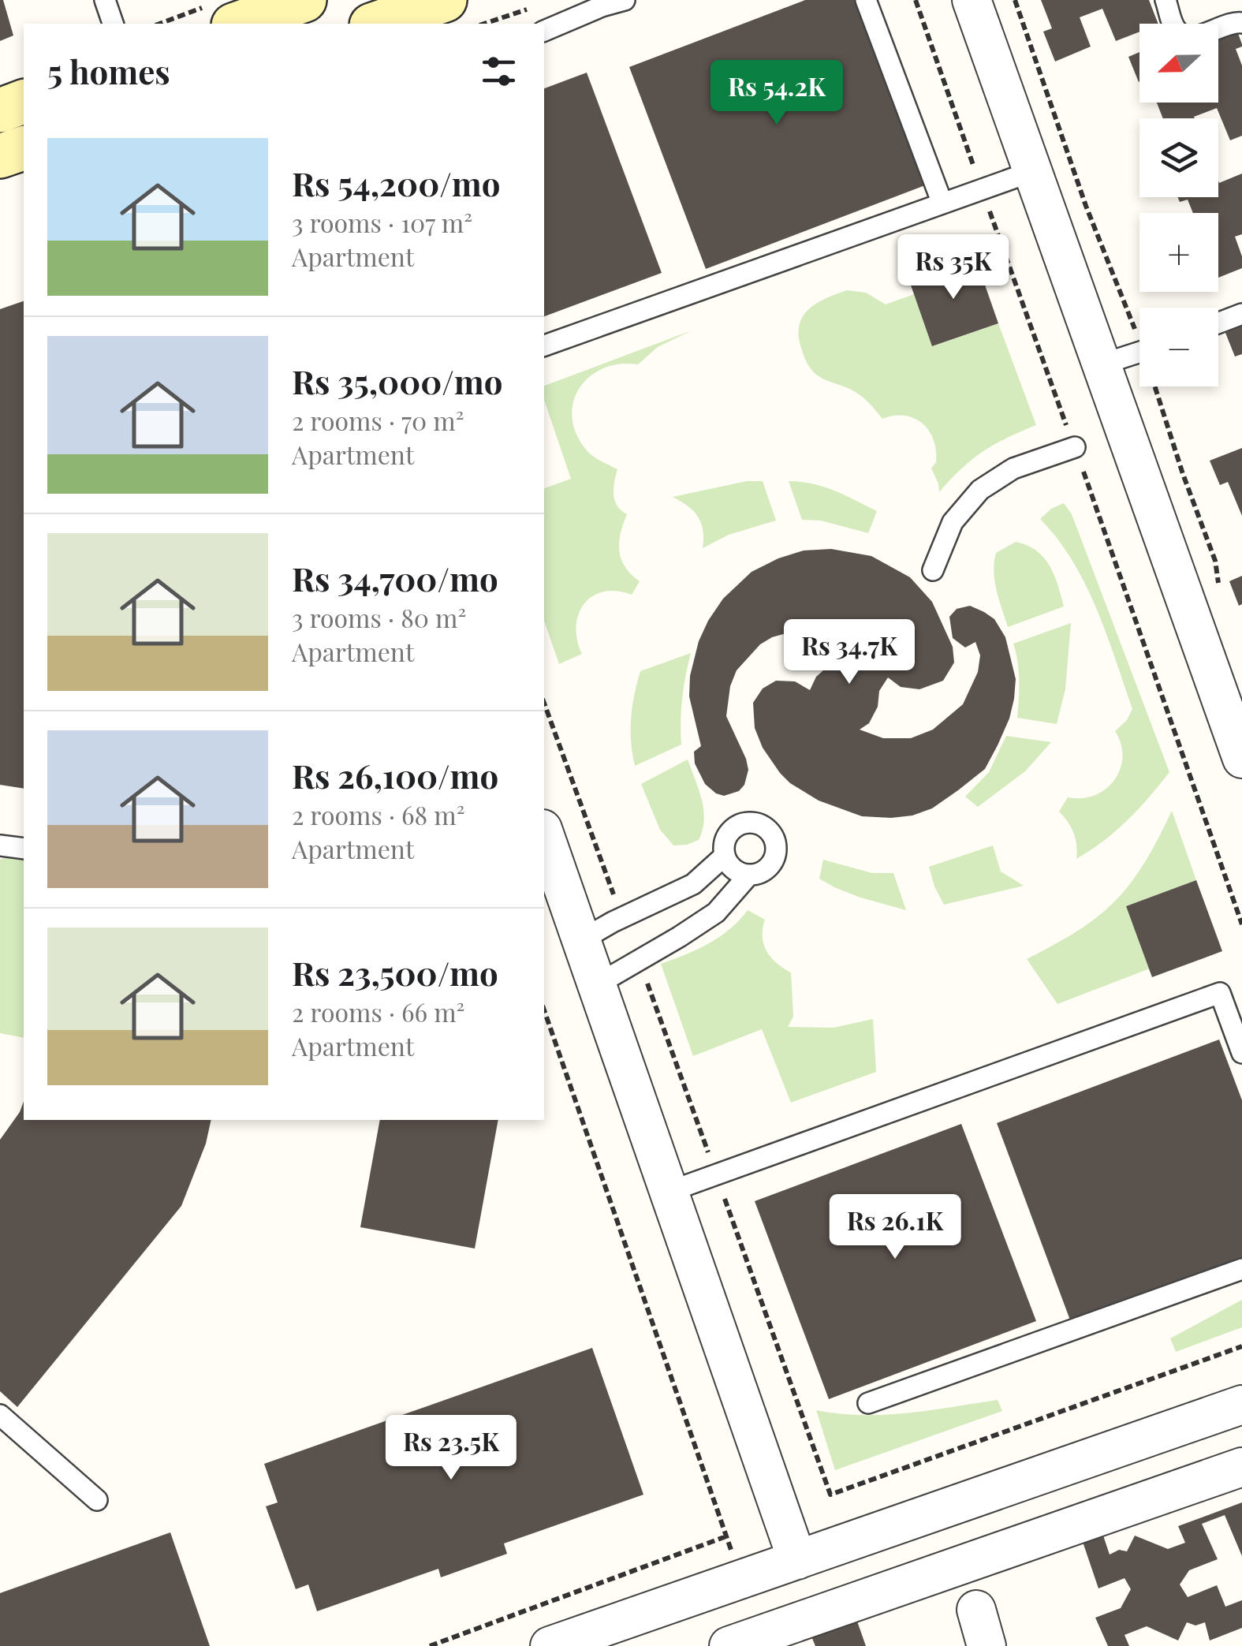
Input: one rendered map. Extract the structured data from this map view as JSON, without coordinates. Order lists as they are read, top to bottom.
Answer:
{
  "north": "left",
  "page": {
    "map_buttons": ["+", "−"],
    "heading": "5 homes",
    "price": [
      "Rs 54.2K",
      "Rs 35K",
      "Rs 34.7K",
      "Rs 26.1K",
      "Rs 23.5K"
    ],
    "list": [
      {
        "name": "Rs 54,200/mo",
        "note": "3 rooms · 107 m² · Apartment"
      },
      {
        "name": "Rs 35,000/mo",
        "note": "2 rooms · 70 m² · Apartment"
      },
      {
        "name": "Rs 34,700/mo",
        "note": "3 rooms · 80 m² · Apartment"
      },
      {
        "name": "Rs 26,100/mo",
        "note": "2 rooms · 68 m² · Apartment"
      },
      {
        "name": "Rs 23,500/mo",
        "note": "2 rooms · 66 m² · Apartment"
      }
    ]
  }
}
